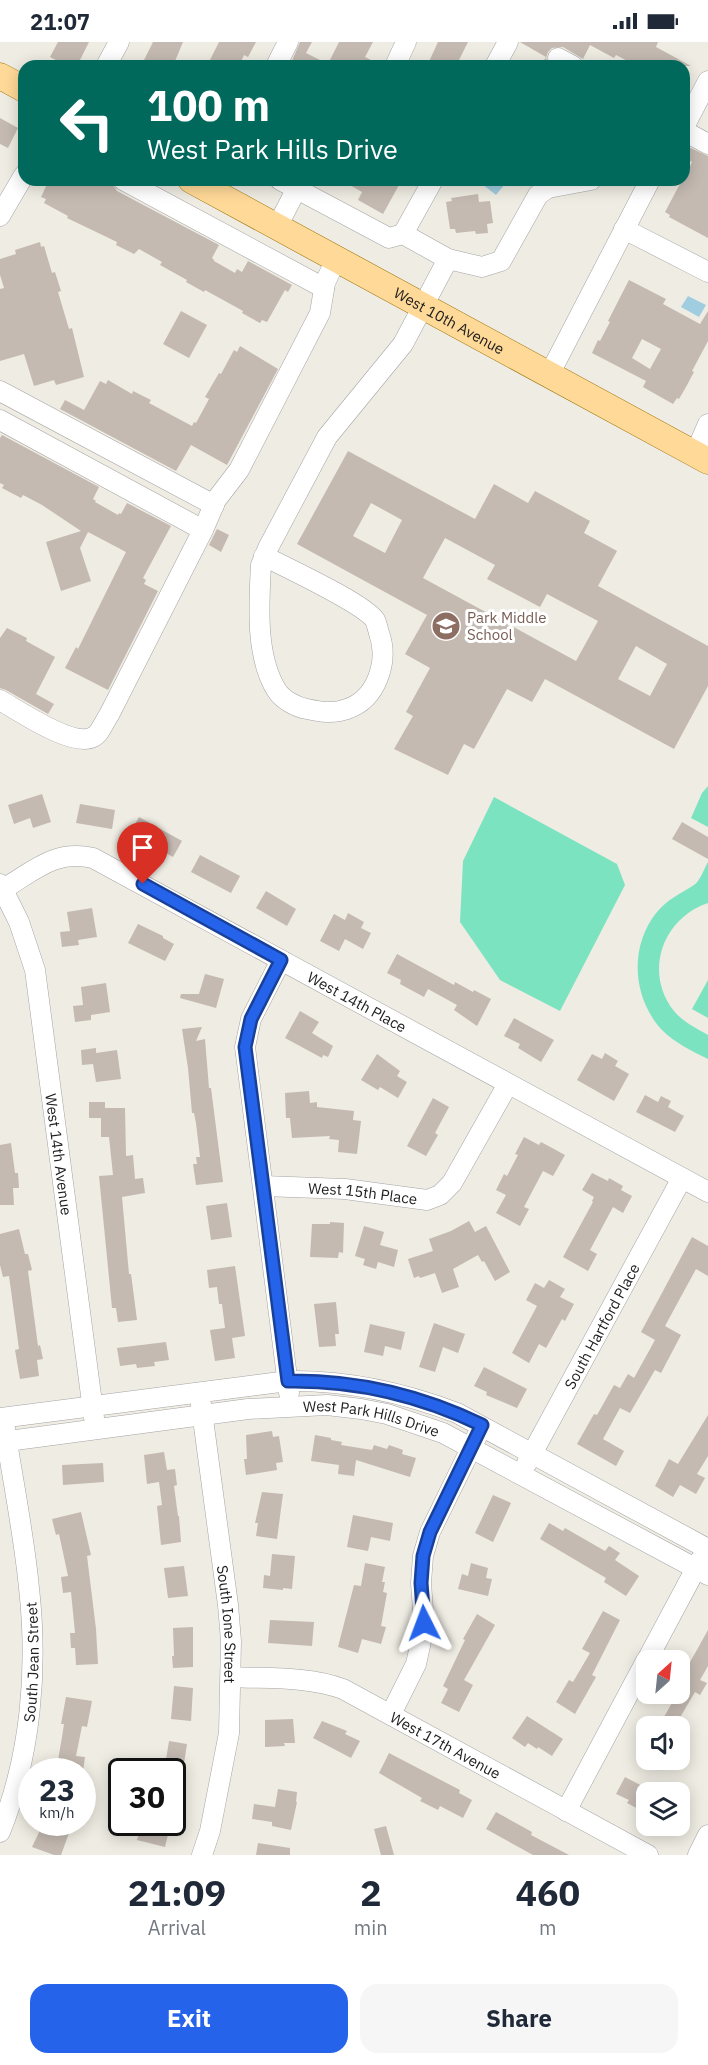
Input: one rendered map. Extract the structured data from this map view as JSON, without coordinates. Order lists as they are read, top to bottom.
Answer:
{
  "streets": {
    "main road": ["West 10th Avenue"],
    "street": [
      "West 14th Place",
      "West 14th Avenue",
      "West 15th Place",
      "South Hartford Place",
      "West Park Hills Drive",
      "South Ione Street",
      "South Jean Street",
      "West 17th Avenue"
    ]
  },
  "crossings": [
    ["West 14th Place", "West 14th Avenue"],
    ["West 14th Place", "West 15th Place"],
    ["West 14th Place", "South Hartford Place"],
    ["West 14th Avenue", "West Park Hills Drive"],
    ["South Hartford Place", "West Park Hills Drive"],
    ["West Park Hills Drive", "South Ione Street"],
    ["West Park Hills Drive", "South Jean Street"],
    ["South Ione Street", "West 17th Avenue"]
  ],
  "places": {
    "school or university": ["Park Middle School"]
  },
  "north": "top right",
  "page": {
    "status": "21:07",
    "turn": ["100 m", "West Park Hills Drive"],
    "speed": "23 km/h",
    "limit": "30",
    "eta": [
      "21:09",
      "Arrival",
      "2",
      "min",
      "460",
      "m"
    ],
    "buttons": ["Exit", "Share"]
  }
}
